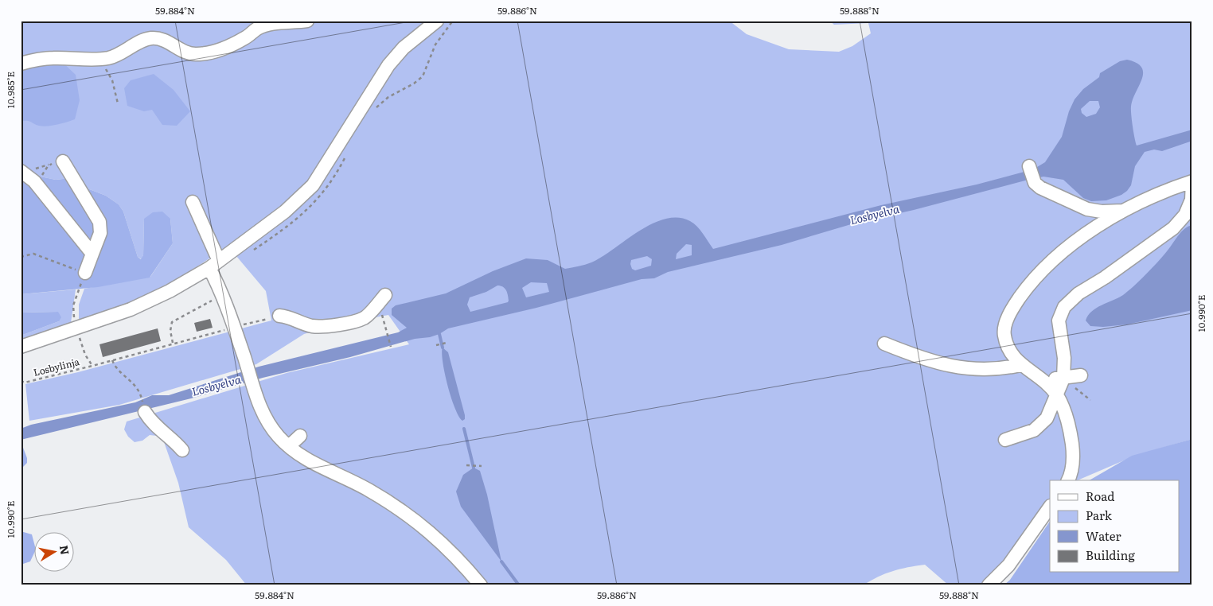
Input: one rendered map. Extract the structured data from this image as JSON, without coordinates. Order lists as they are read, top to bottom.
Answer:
{
  "streets": {
    "path": ["Losbylinja"]
  },
  "water": ["Losbyelva"],
  "legend": [
    "Road",
    "Park",
    "Water",
    "Building"
  ],
  "north": "right",
  "coordinates": [
    "59.884°N",
    "59.886°N",
    "59.888°N",
    "10.985°E",
    "10.990°E"
  ]
}
